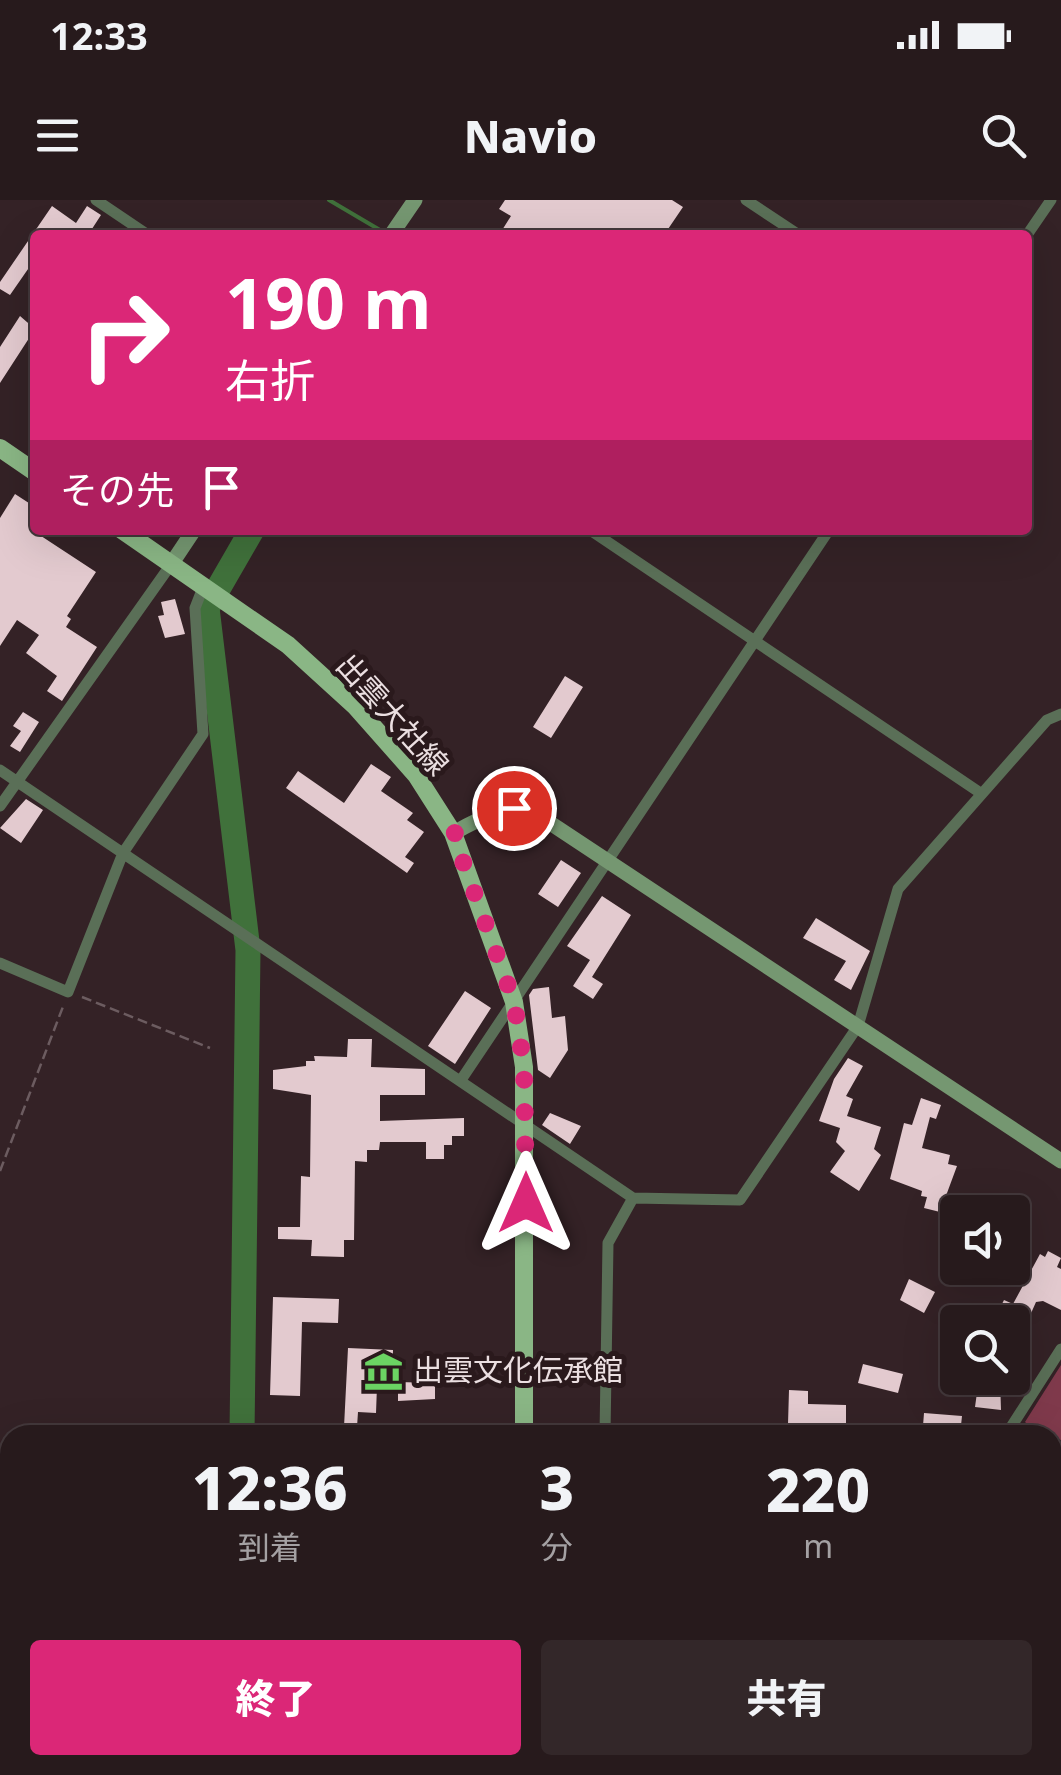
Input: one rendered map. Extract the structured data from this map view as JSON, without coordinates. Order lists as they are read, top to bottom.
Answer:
{
  "streets": {
    "main road": ["出雲大社線"]
  },
  "places": {
    "museum": ["出雲文化伝承館"]
  },
  "page": {
    "status": "12:33",
    "header": "Navio",
    "turn": ["190 m", "右折"],
    "then": "その先",
    "eta": [
      "12:36",
      "到着",
      "3",
      "分",
      "220",
      "m"
    ],
    "buttons": ["終了", "共有"]
  }
}
